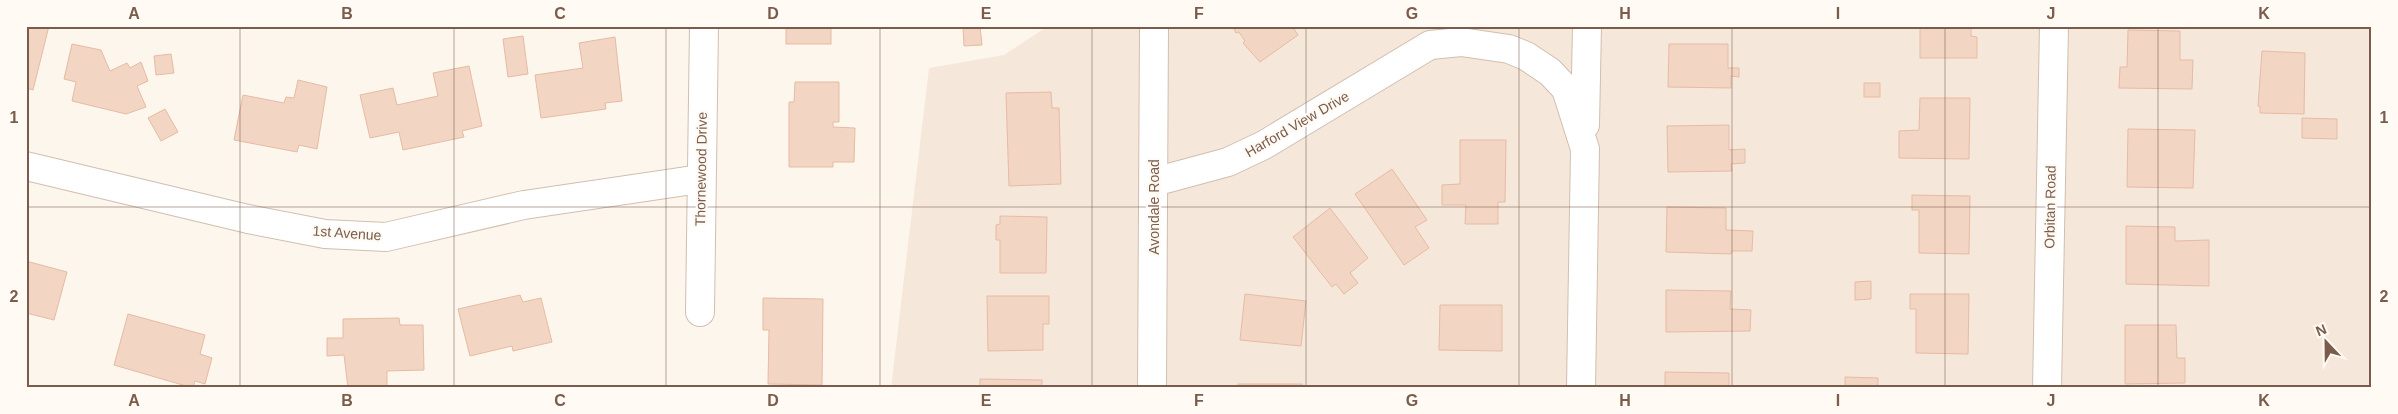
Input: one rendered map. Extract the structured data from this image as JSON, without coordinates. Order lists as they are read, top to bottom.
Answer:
{
  "streets": {
    "street": [
      "Harford View Drive",
      "Thornewood Drive",
      "Avondale Road",
      "Orbitan Road",
      "1st Avenue"
    ]
  },
  "crossings": [
    ["Harford View Drive", "Avondale Road"],
    ["Thornewood Drive", "1st Avenue"]
  ],
  "north": "top",
  "grid": {
    "columns": [
      "A",
      "B",
      "C",
      "D",
      "E",
      "F",
      "G",
      "H",
      "I",
      "J",
      "K"
    ],
    "rows": ["1", "2"]
  }
}
